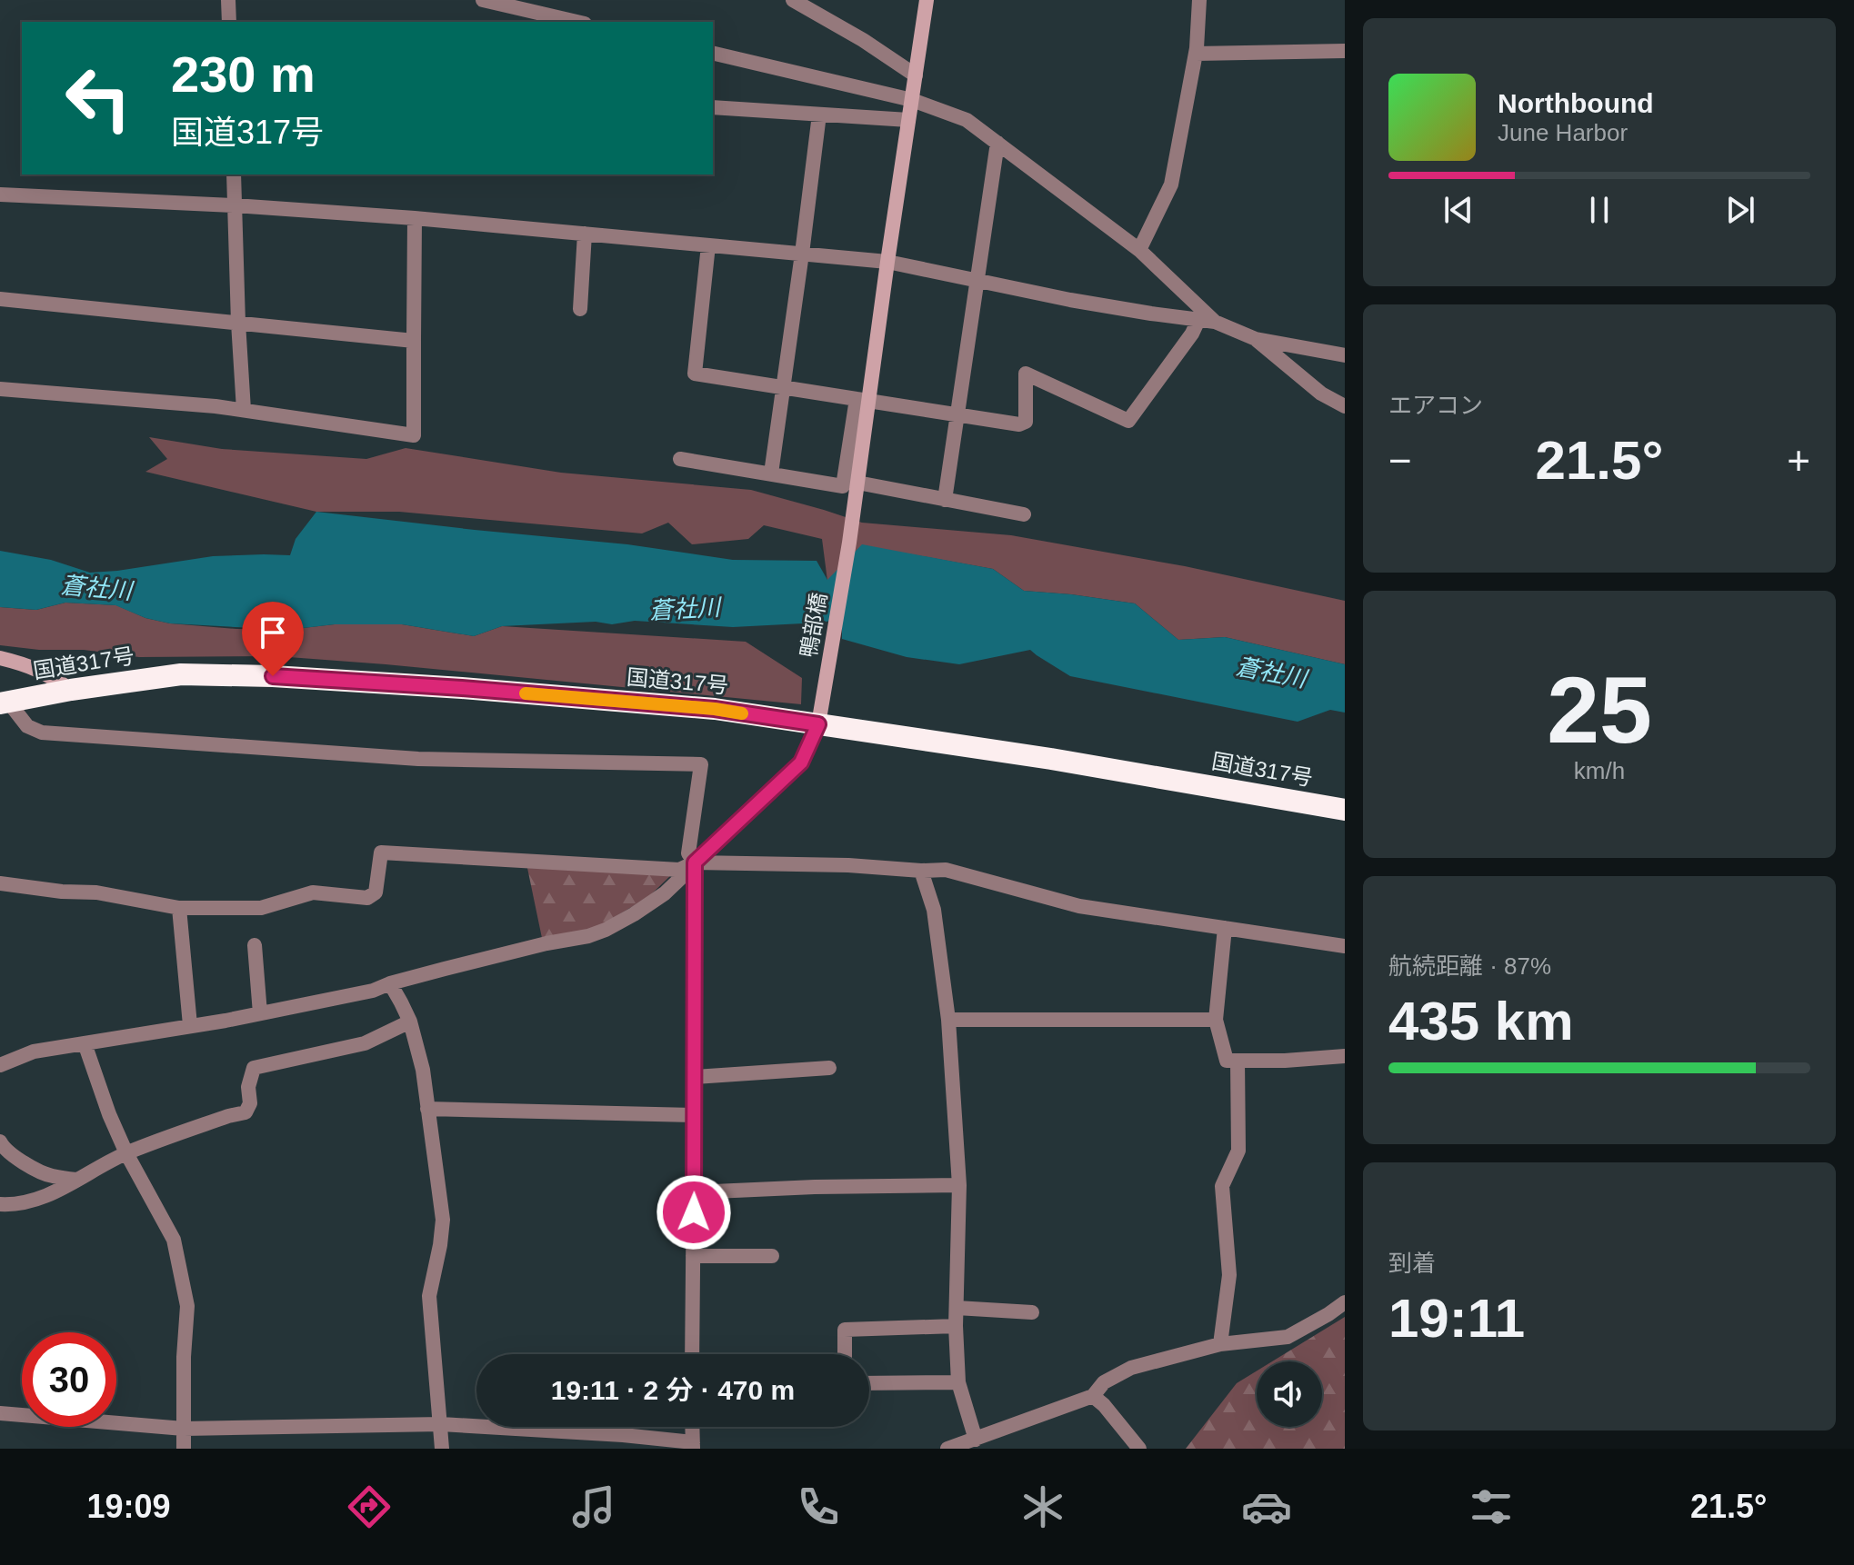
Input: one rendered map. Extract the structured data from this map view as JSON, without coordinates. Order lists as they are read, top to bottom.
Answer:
{
  "streets": {
    "highway": ["国道317号"],
    "street": ["鴨部橋"]
  },
  "crossings": [
    ["鴨部橋", "国道317号"]
  ],
  "water": ["蒼社川"],
  "page": {
    "turn": ["230 m", "国道317号"],
    "song": ["Northbound", "June Harbor"],
    "tile": [
      "エアコン",
      ["25", "km/h"],
      ["航続距離 · 87%", "435 km"],
      ["到着", "19:11"]
    ],
    "heat": ["−", "21.5°", "+"],
    "limit": "30",
    "trip": "19:11 · 2 分 · 470 m",
    "tabs": ["19:09", "21.5°"]
  }
}
